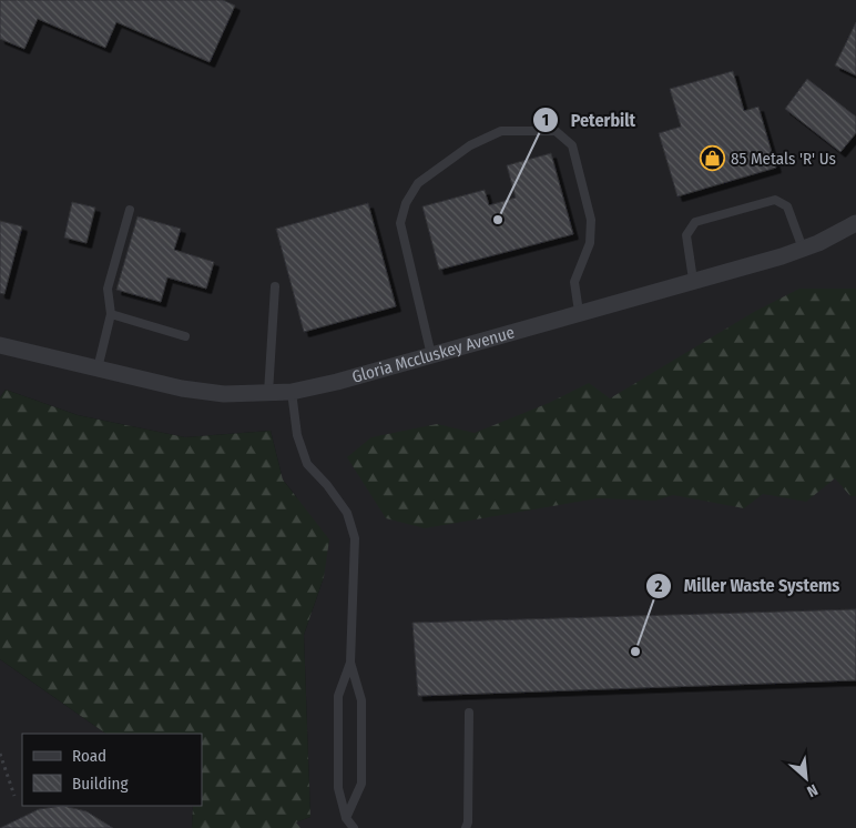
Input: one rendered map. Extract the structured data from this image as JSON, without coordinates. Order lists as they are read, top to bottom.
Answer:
{
  "streets": {
    "street": ["Gloria Mccluskey Avenue"]
  },
  "places": {
    "shop": ["85 Metals 'R' Us"],
    "other": ["Peterbilt", "Miller Waste Systems"]
  },
  "legend": ["Road", "Building"],
  "north": "bottom right"
}
